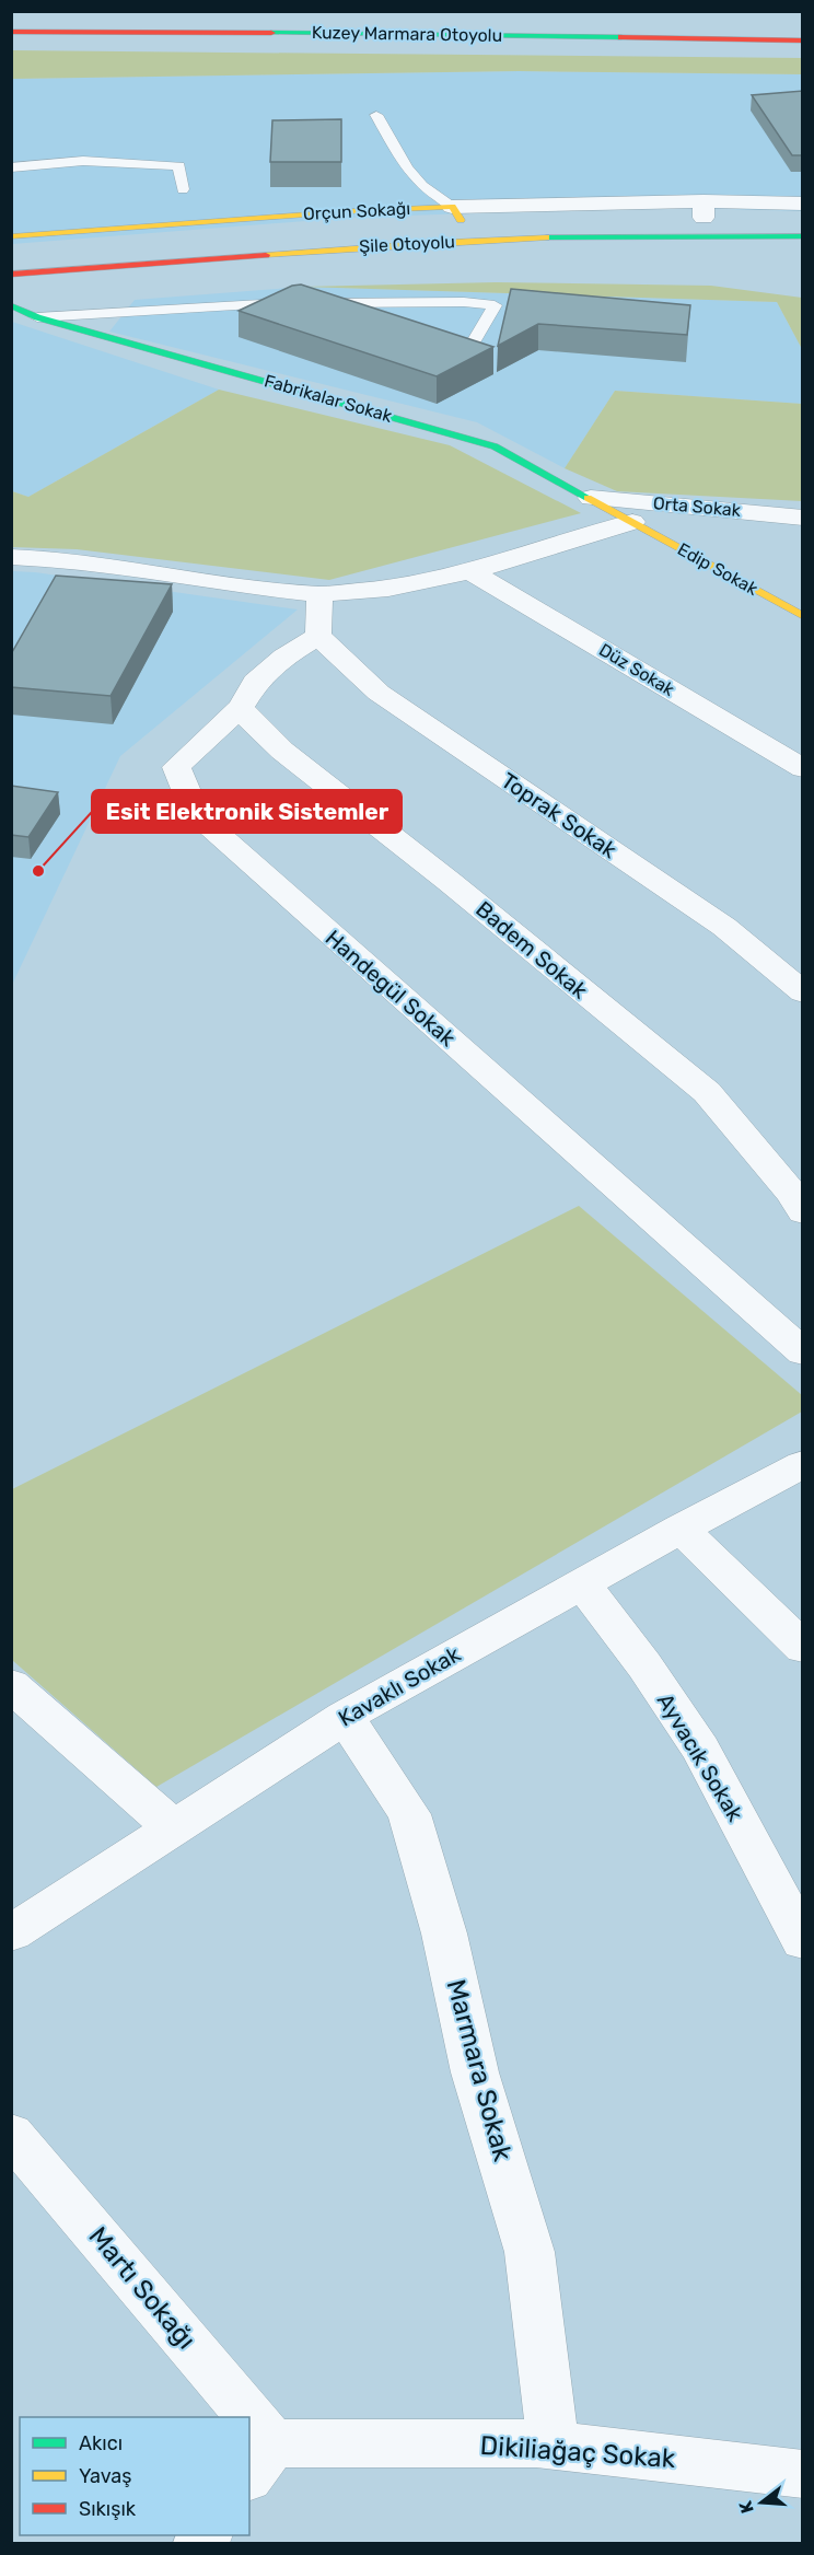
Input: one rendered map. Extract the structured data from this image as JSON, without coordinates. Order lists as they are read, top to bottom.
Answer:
{
  "streets": {
    "main road": [
      "Kuzey Marmara Otoyolu",
      "Orçun Sokağı",
      "Şile Otoyolu",
      "Fabrikalar Sokak",
      "Edip Sokak"
    ],
    "street": [
      "Orta Sokak",
      "Düz Sokak",
      "Toprak Sokak",
      "Badem Sokak",
      "Handegül Sokak",
      "Kavaklı Sokak",
      "Ayvacık Sokak",
      "Marmara Sokak",
      "Martı Sokağı",
      "Dikiliağaç Sokak"
    ]
  },
  "crossings": [
    ["Orçun Sokağı", "Şile Otoyolu"],
    ["Fabrikalar Sokak", "Orta Sokak"],
    ["Fabrikalar Sokak", "Edip Sokak"],
    ["Toprak Sokak", "Handegül Sokak"],
    ["Badem Sokak", "Handegül Sokak"],
    ["Kavaklı Sokak", "Ayvacık Sokak"],
    ["Kavaklı Sokak", "Marmara Sokak"],
    ["Marmara Sokak", "Dikiliağaç Sokak"],
    ["Martı Sokağı", "Dikiliağaç Sokak"]
  ],
  "places": ["Esit Elektronik Sistemler"],
  "legend": ["Akıcı", "Yavaş", "Sıkışık"],
  "north": "left"
}
